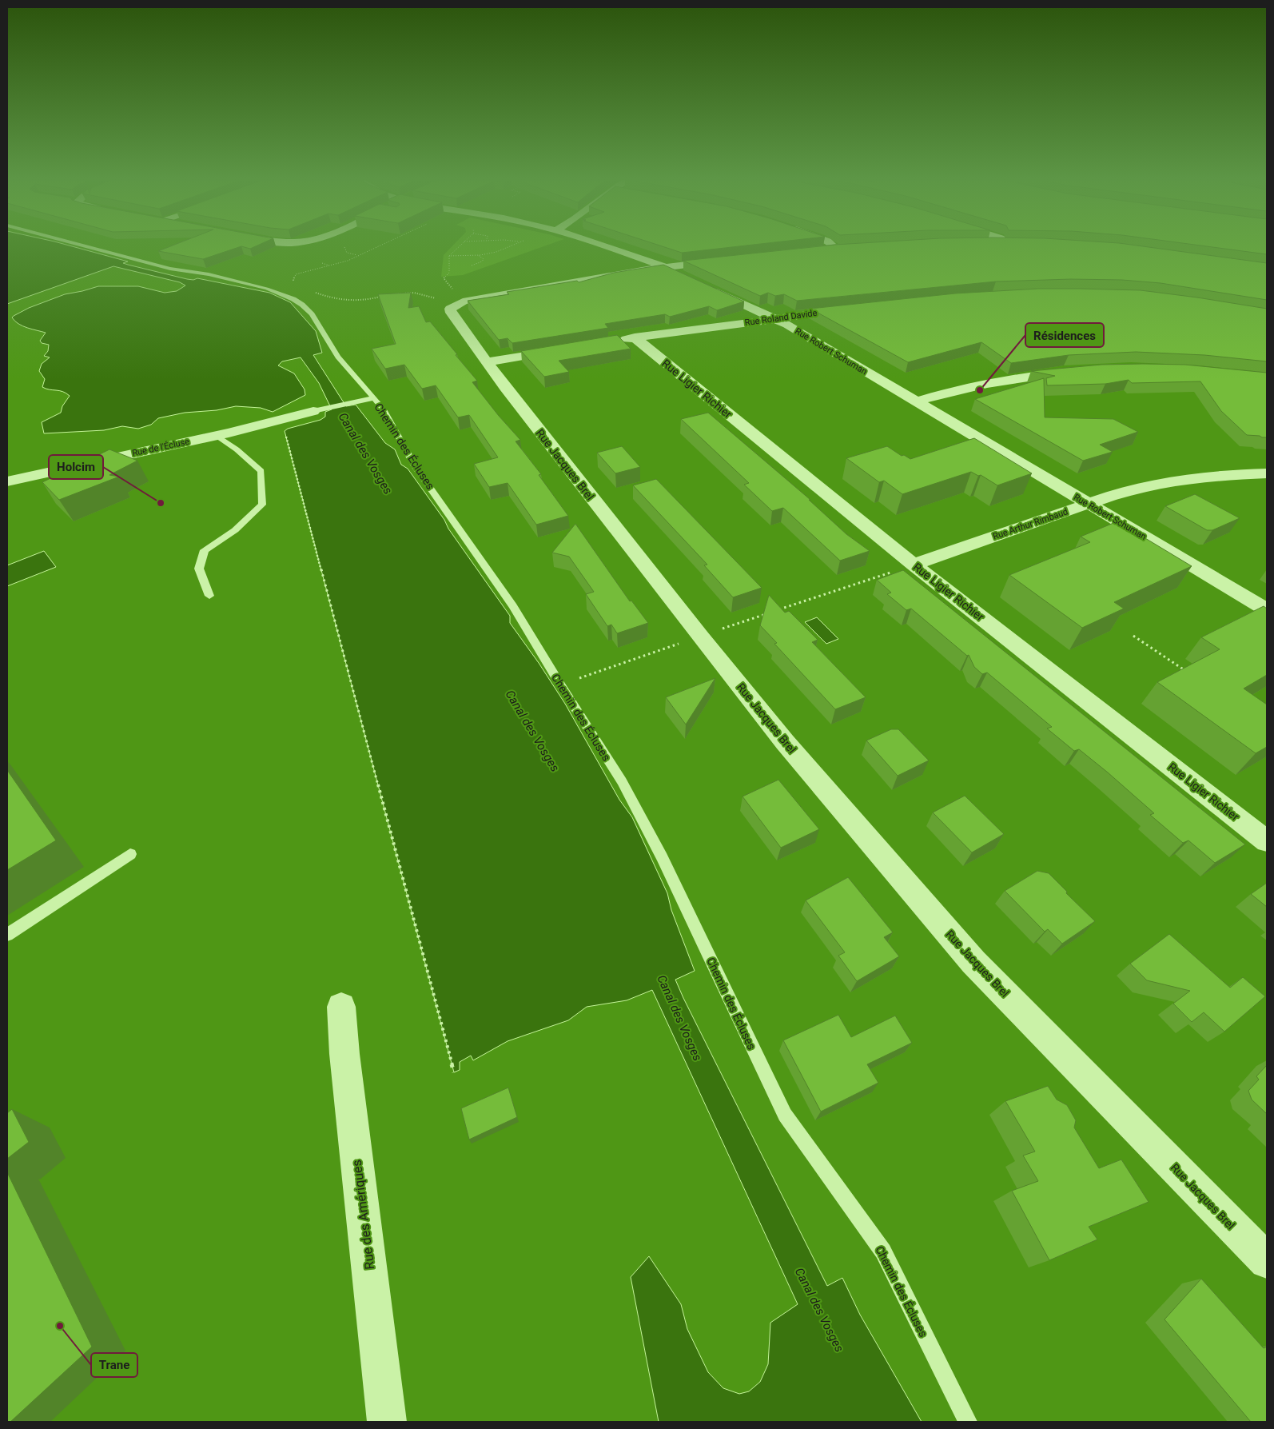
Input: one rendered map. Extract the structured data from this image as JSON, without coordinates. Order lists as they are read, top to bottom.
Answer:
{
  "streets": {
    "street": [
      "Rue Roland Davide",
      "Rue Robert Schuman",
      "Rue Ligier Richier",
      "Rue de l'Écluse",
      "Rue Jacques Brel",
      "Rue Arthur Rimbaud",
      "Rue des Amériques"
    ],
    "lane": ["Chemin des Écluses"]
  },
  "crossings": [
    ["Rue Roland Davide", "Rue Robert Schuman"],
    ["Rue Roland Davide", "Rue Ligier Richier"],
    ["Rue Robert Schuman", "Rue Arthur Rimbaud"],
    ["Rue Ligier Richier", "Rue Arthur Rimbaud"]
  ],
  "water": ["Canal des Vosges"],
  "places": ["Résidences", "Holcim", "Trane"]
}
